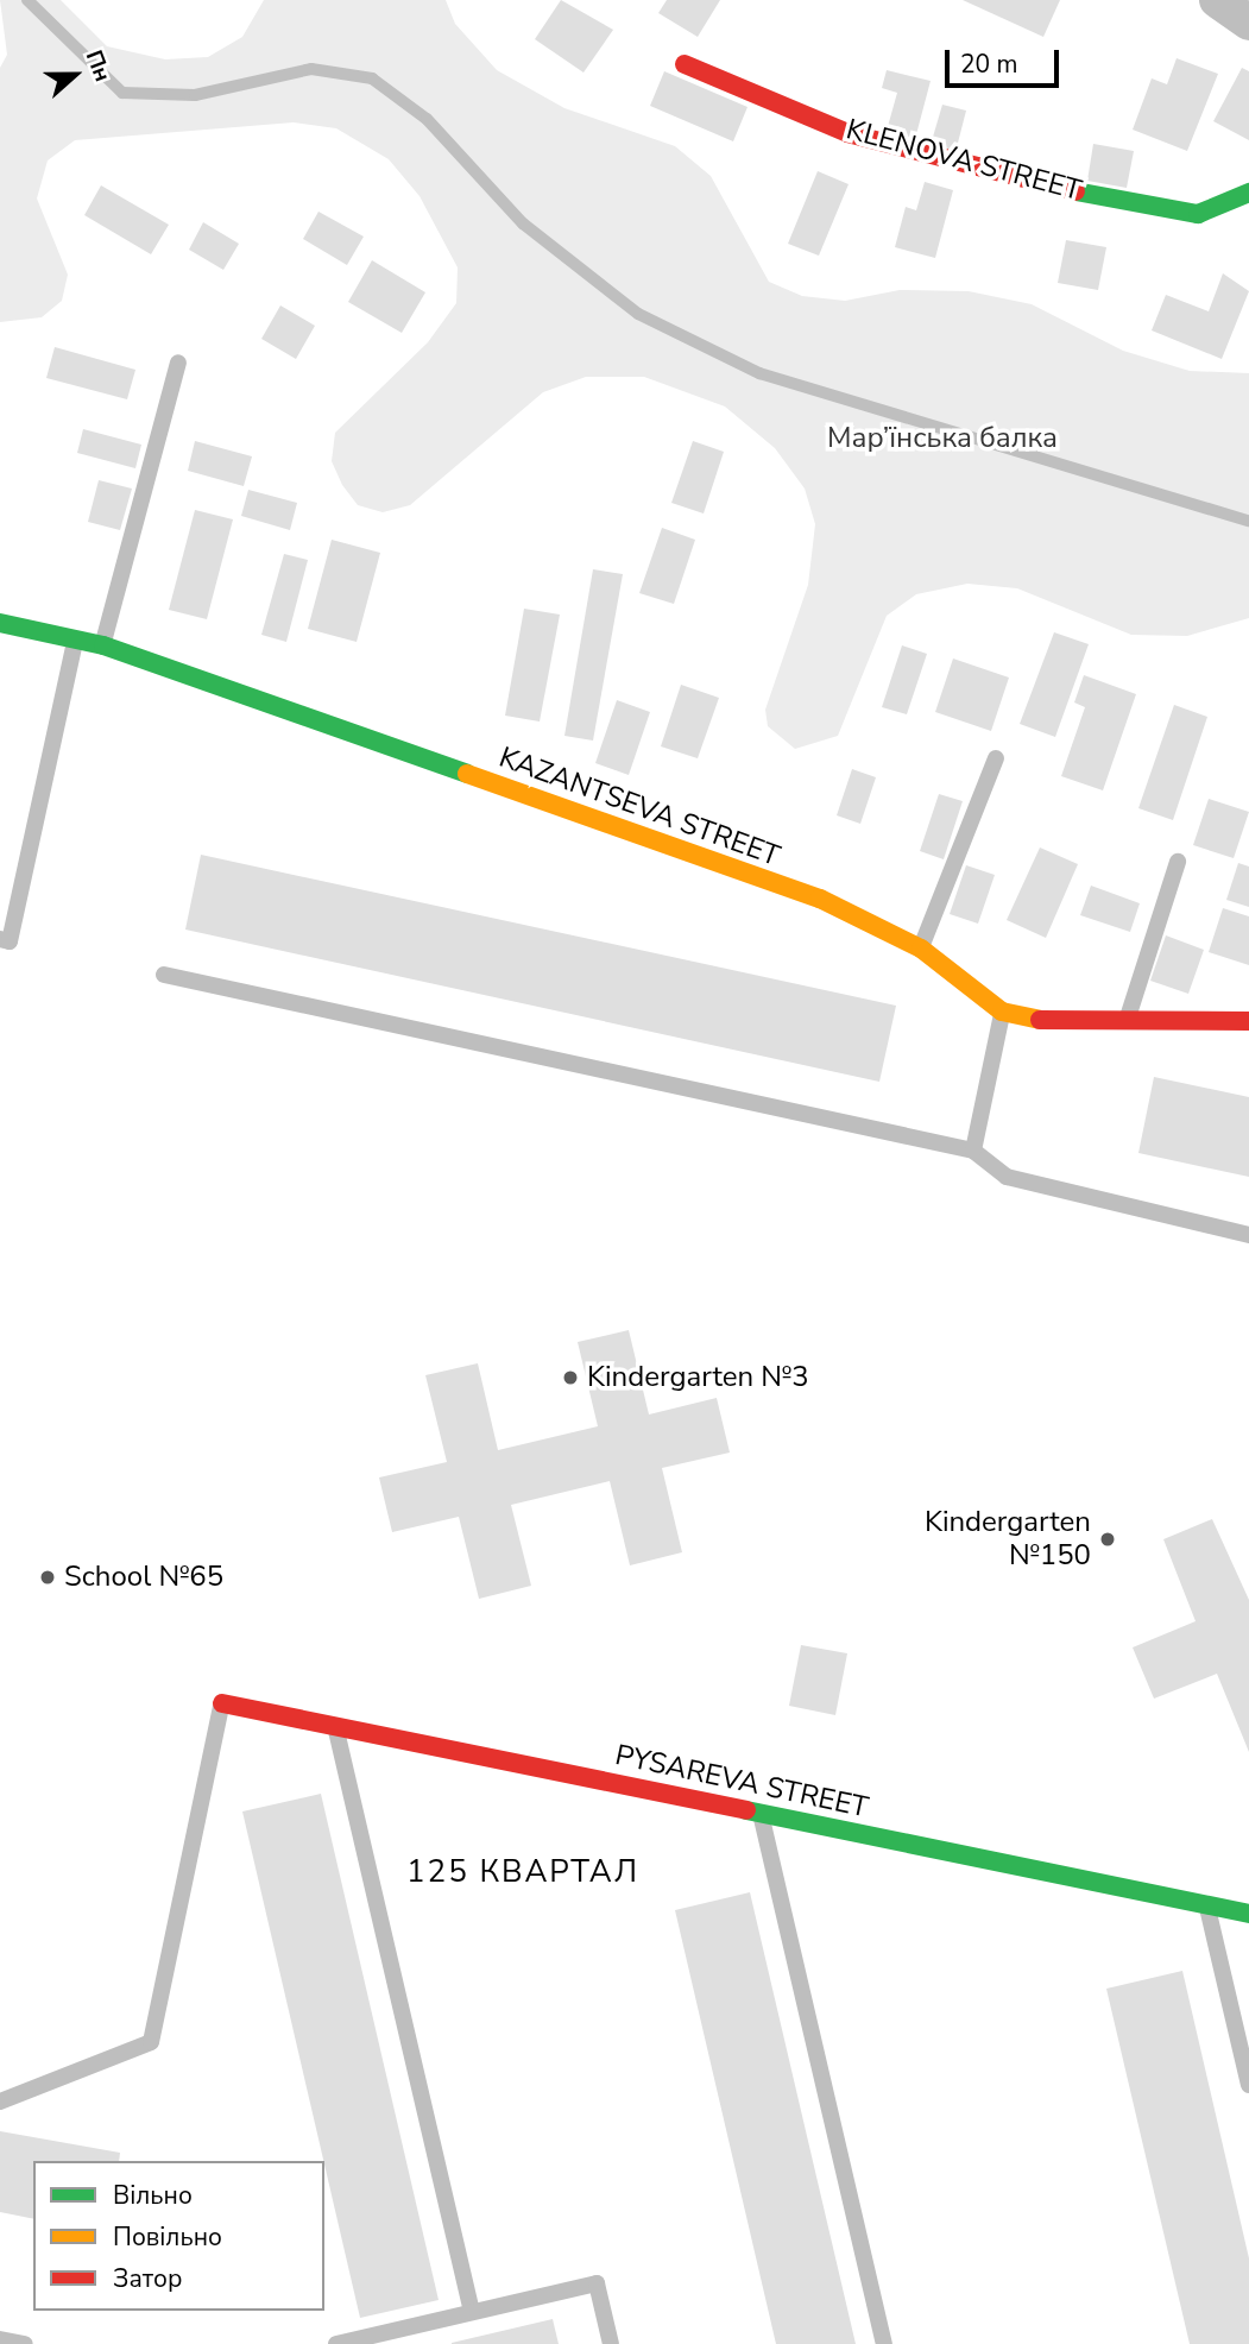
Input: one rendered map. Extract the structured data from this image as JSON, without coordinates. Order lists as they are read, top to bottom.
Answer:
{
  "streets": {
    "street": ["KLENOVA STREET", "KAZANTSEVA STREET", "PYSAREVA STREET"]
  },
  "districts": ["125 КВАРТАЛ"],
  "parks": ["Мар’їнська балка"],
  "places": ["Kindergarten №3", "Kindergarten №150", "School №65"],
  "legend": ["Вільно", "Повільно", "Затор"],
  "scale_bar": "20 m",
  "north": "right"
}
